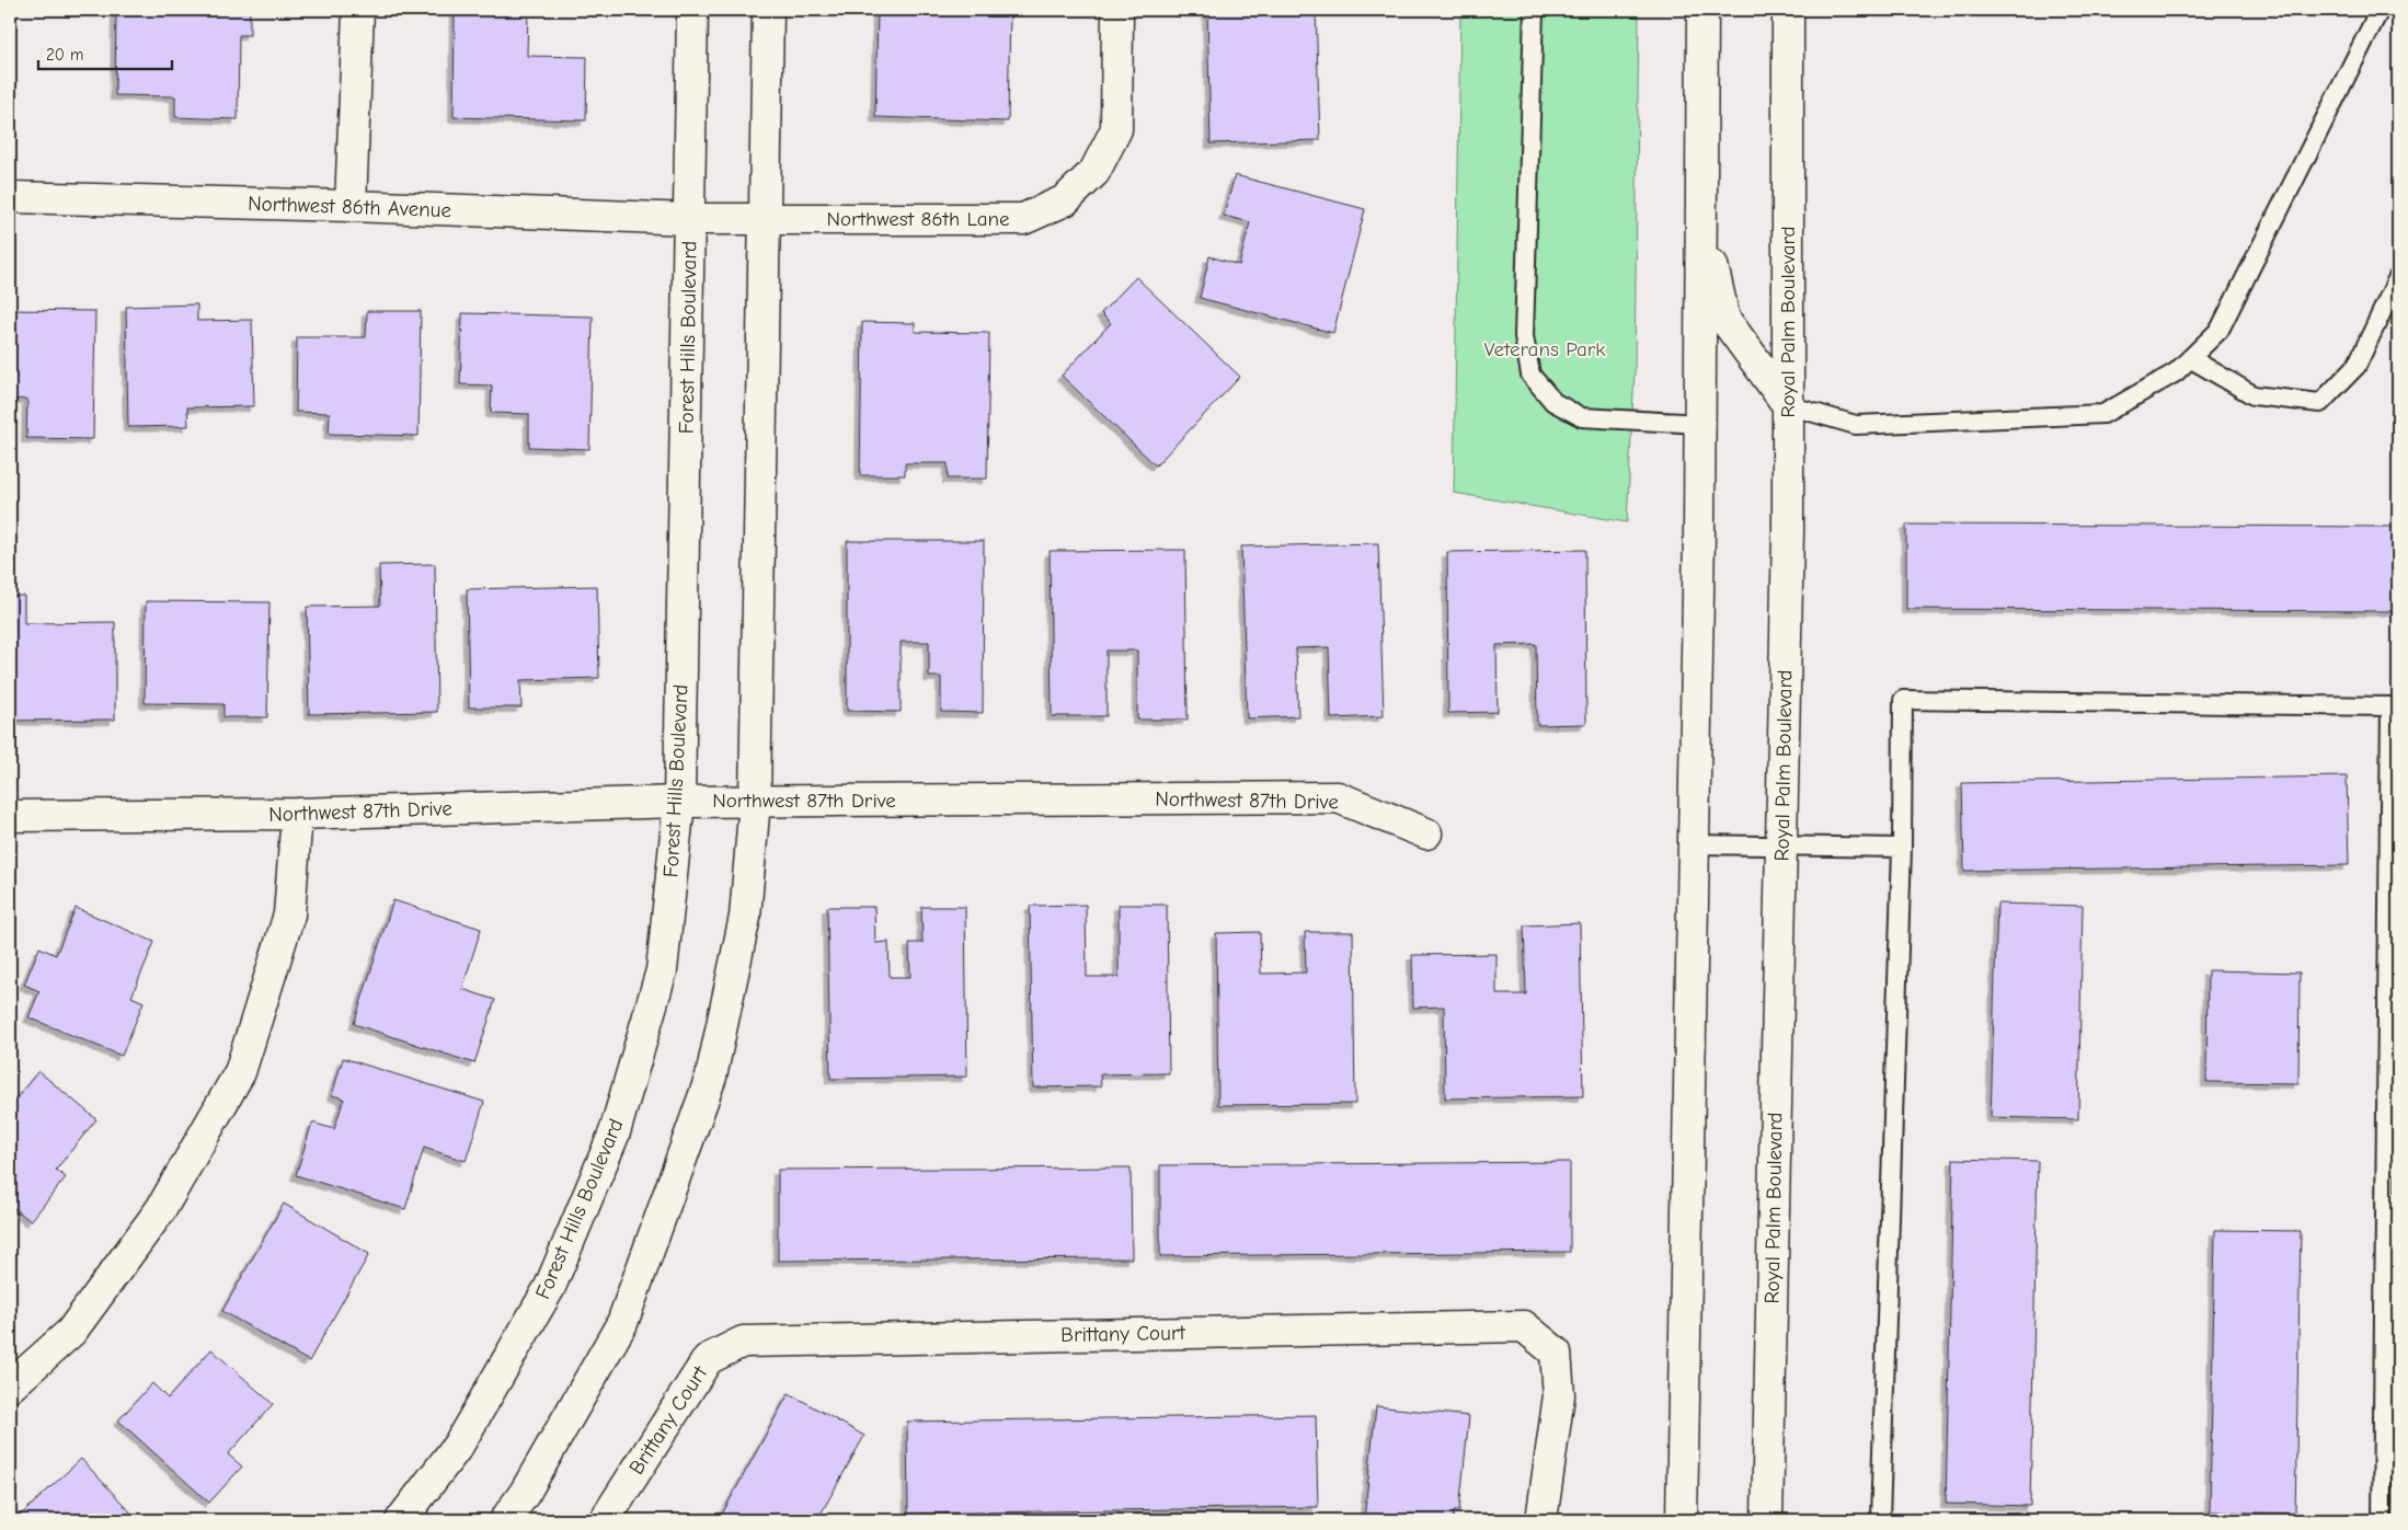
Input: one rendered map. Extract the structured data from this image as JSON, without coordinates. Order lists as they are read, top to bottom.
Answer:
{
  "streets": {
    "street": [
      "Northwest 86th Avenue",
      "Northwest 86th Lane",
      "Royal Palm Boulevard",
      "Forest Hills Boulevard",
      "Northwest 87th Drive",
      "Brittany Court"
    ]
  },
  "crossings": [
    ["Northwest 86th Avenue", "Northwest 86th Lane"],
    ["Northwest 86th Avenue", "Forest Hills Boulevard"],
    ["Northwest 86th Lane", "Forest Hills Boulevard"],
    ["Forest Hills Boulevard", "Northwest 87th Drive"]
  ],
  "parks": ["Veterans Park"],
  "scale_bar": "20 m"
}
